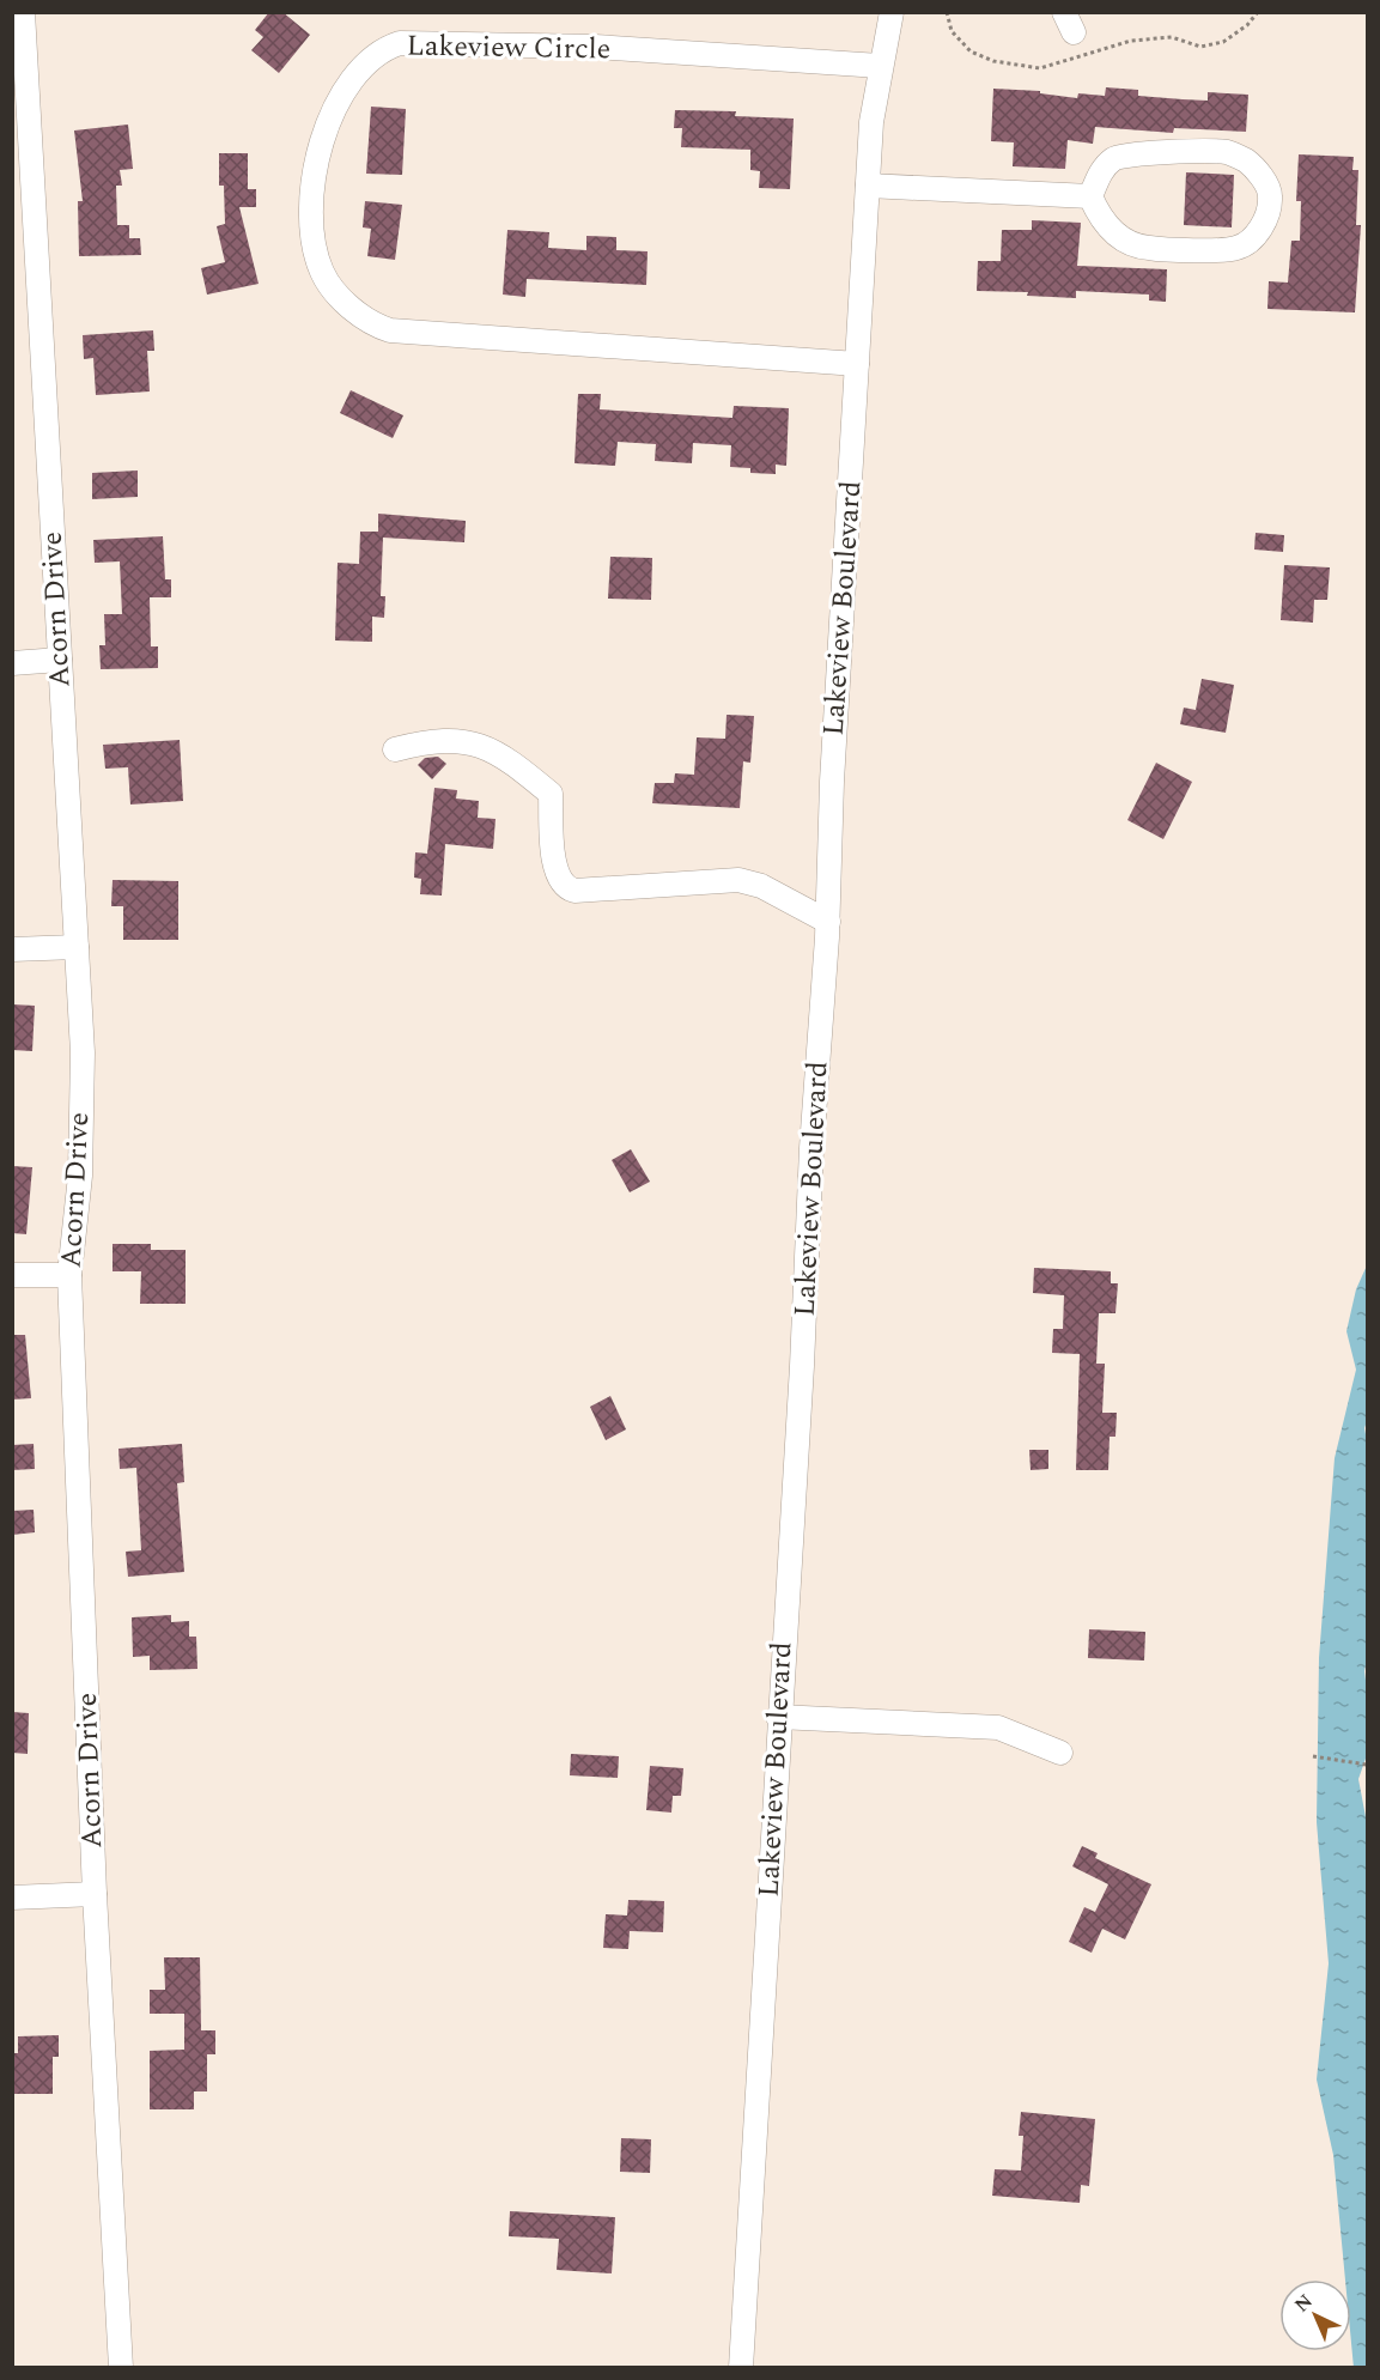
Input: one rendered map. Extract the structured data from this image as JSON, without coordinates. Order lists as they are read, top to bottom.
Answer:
{
  "streets": {
    "street": ["Lakeview Circle", "Lakeview Boulevard", "Acorn Drive"]
  },
  "crossings": [
    ["Lakeview Circle", "Lakeview Boulevard"]
  ],
  "north": "top left"
}
